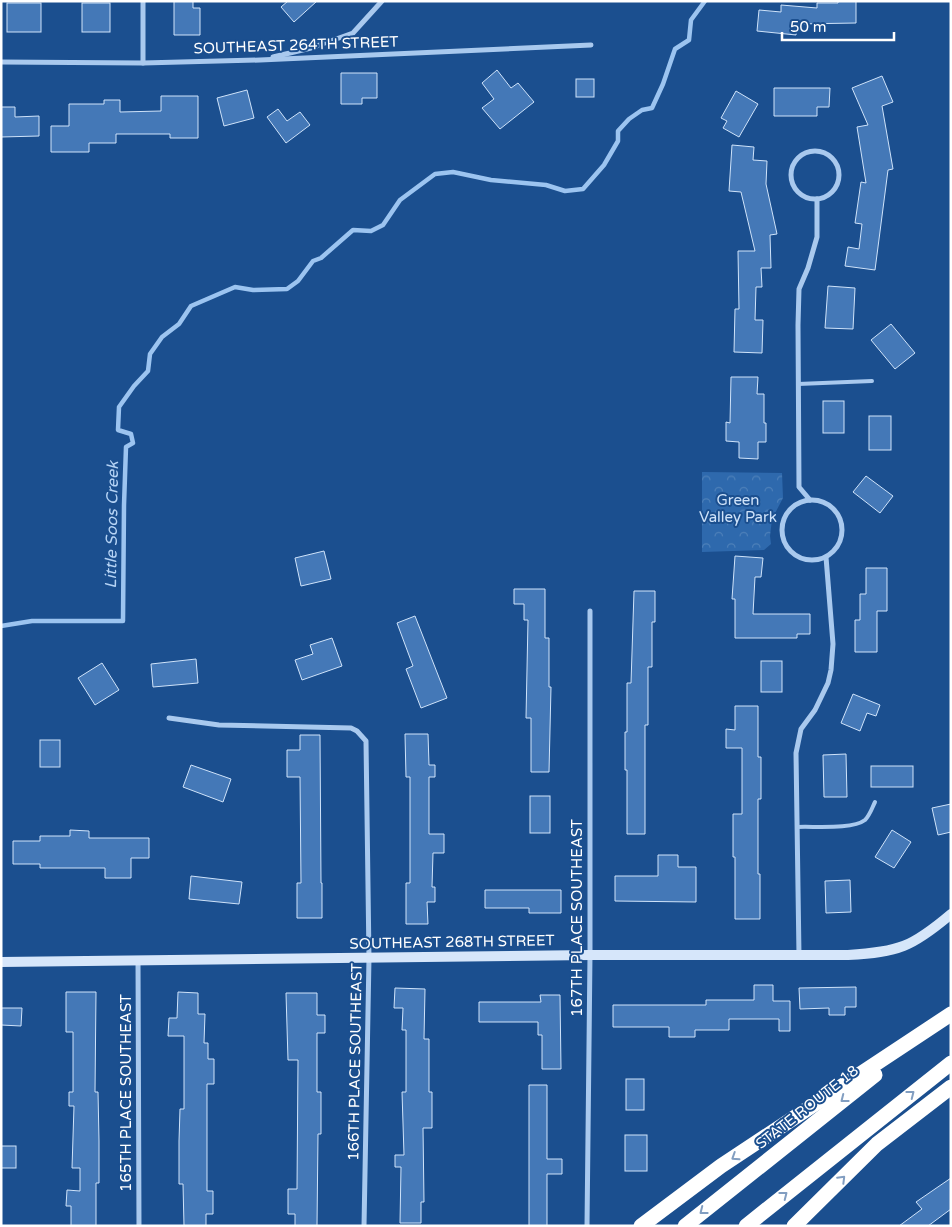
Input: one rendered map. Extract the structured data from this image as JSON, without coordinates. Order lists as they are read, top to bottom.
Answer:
{
  "streets": {
    "highway": ["STATE ROUTE 18"],
    "street": [
      "SOUTHEAST 264TH STREET",
      "167TH PLACE SOUTHEAST",
      "SOUTHEAST 268TH STREET",
      "166TH PLACE SOUTHEAST",
      "165TH PLACE SOUTHEAST"
    ]
  },
  "crossings": [
    ["167TH PLACE SOUTHEAST", "SOUTHEAST 268TH STREET"],
    ["SOUTHEAST 268TH STREET", "166TH PLACE SOUTHEAST"],
    ["SOUTHEAST 268TH STREET", "165TH PLACE SOUTHEAST"]
  ],
  "water": ["Little Soos Creek"],
  "parks": ["Green Valley Park"],
  "scale_bar": "50 m"
}
